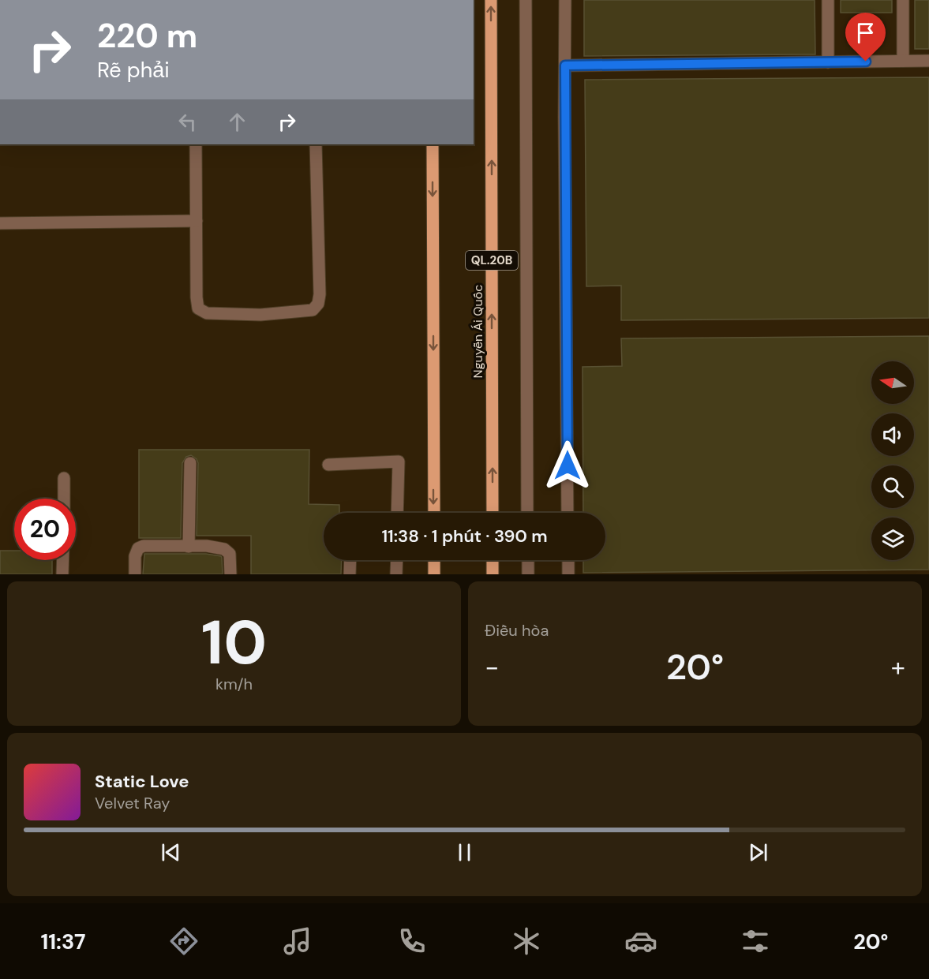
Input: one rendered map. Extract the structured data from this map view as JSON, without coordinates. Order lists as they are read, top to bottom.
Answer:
{
  "streets": {
    "main road": ["QL.20B", "Nguyễn Ái Quốc"]
  },
  "north": "left",
  "page": {
    "turn": ["220 m", "Rẽ phải"],
    "limit": "20",
    "trip": "11:38 · 1 phút · 390 m",
    "tile": [
      ["10", "km/h"],
      "Điều hòa"
    ],
    "heat": ["−", "20°", "+"],
    "song": ["Static Love", "Velvet Ray"],
    "tabs": ["11:37", "20°"]
  }
}
